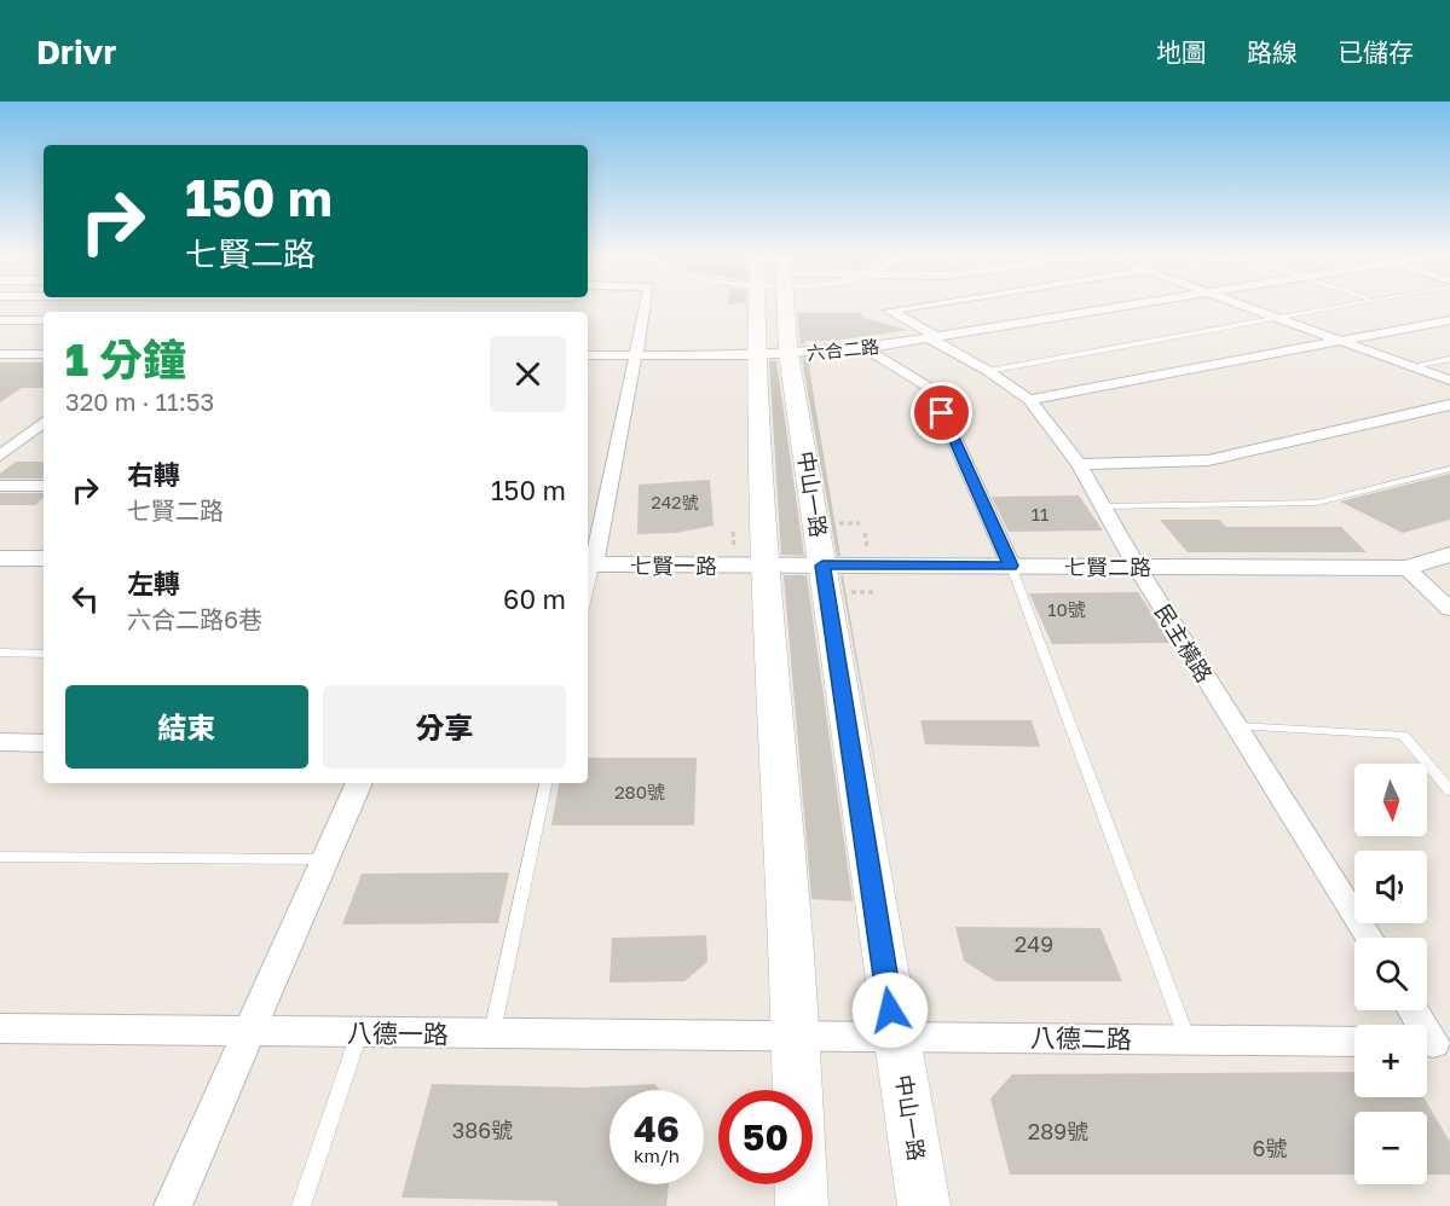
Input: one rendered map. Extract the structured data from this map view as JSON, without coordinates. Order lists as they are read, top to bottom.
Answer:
{
  "streets": {
    "main road": ["中山一路"],
    "street": [
      "六合二路",
      "七賢一路",
      "七賢二路",
      "民主橫路",
      "八德一路",
      "八德二路"
    ]
  },
  "crossings": [
    ["六合二路", "中山一路"],
    ["六合二路", "民主橫路"],
    ["中山一路", "七賢一路"],
    ["中山一路", "七賢二路"],
    ["中山一路", "八德一路"],
    ["中山一路", "八德二路"],
    ["七賢一路", "七賢二路"],
    ["七賢二路", "民主橫路"],
    ["八德一路", "八德二路"]
  ],
  "house_numbers": [
    "242號",
    "11",
    "10號",
    "280號",
    "249",
    "386號",
    "289號",
    "6號"
  ],
  "north": "bottom",
  "page": {
    "header": "Drivr",
    "nav": ["地圖", "路線", "已儲存"],
    "turn": ["150 m", "七賢二路"],
    "heading": ["1 分鐘", "320 m · 11:53"],
    "list": [
      {
        "name": "右轉",
        "note": "七賢二路",
        "value": "150 m"
      },
      {
        "name": "左轉",
        "note": "六合二路6巷",
        "value": "60 m"
      }
    ],
    "buttons": ["結束", "分享"],
    "map_buttons": ["+", "−"],
    "speed": "46 km/h",
    "limit": "50"
  }
}
